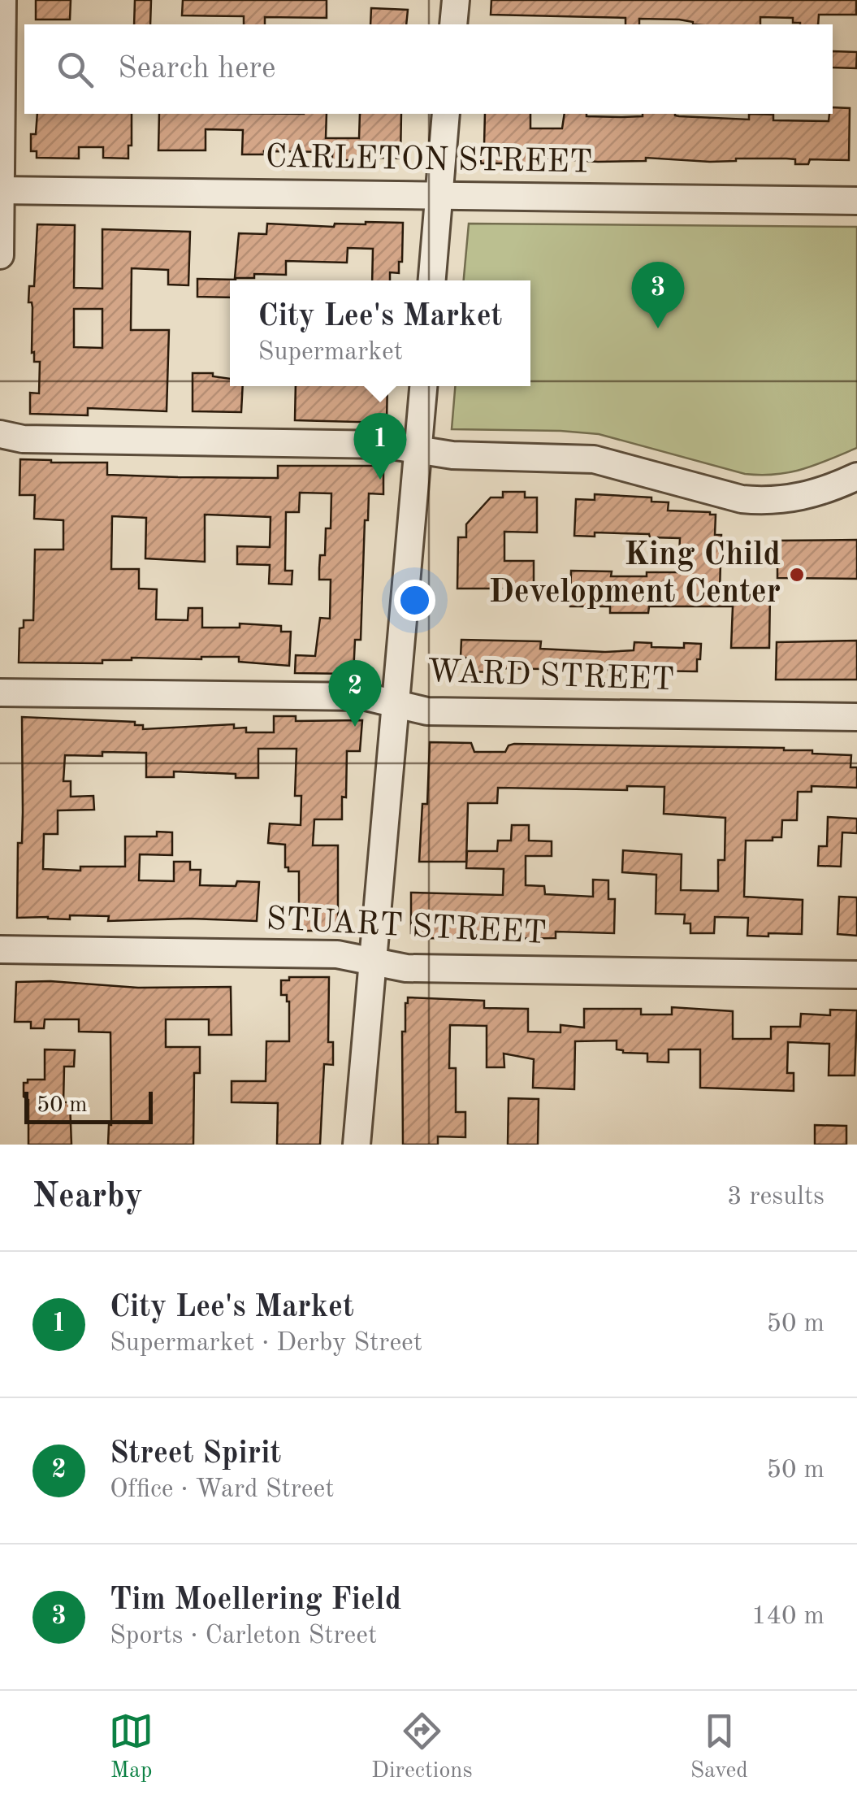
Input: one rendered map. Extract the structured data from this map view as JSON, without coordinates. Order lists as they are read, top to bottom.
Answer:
{
  "streets": {
    "street": ["CARLETON STREET", "WARD STREET", "STUART STREET"]
  },
  "places": ["King Child Development Center"],
  "scale_bar": "50 m",
  "page": {
    "search": "Search here",
    "pins": ["3", "1", "2"],
    "popup": ["City Lee's Market", "Supermarket"],
    "scale": "50 m",
    "heading": ["Nearby", "3 results"],
    "list": [
      {
        "mark": "1",
        "name": "City Lee's Market",
        "note": "Supermarket · Derby Street",
        "value": "50 m"
      },
      {
        "mark": "2",
        "name": "Street Spirit",
        "note": "Office · Ward Street",
        "value": "50 m"
      },
      {
        "mark": "3",
        "name": "Tim Moellering Field",
        "note": "Sports · Carleton Street",
        "value": "140 m"
      }
    ],
    "nav": ["Map", "Directions", "Saved"]
  }
}
